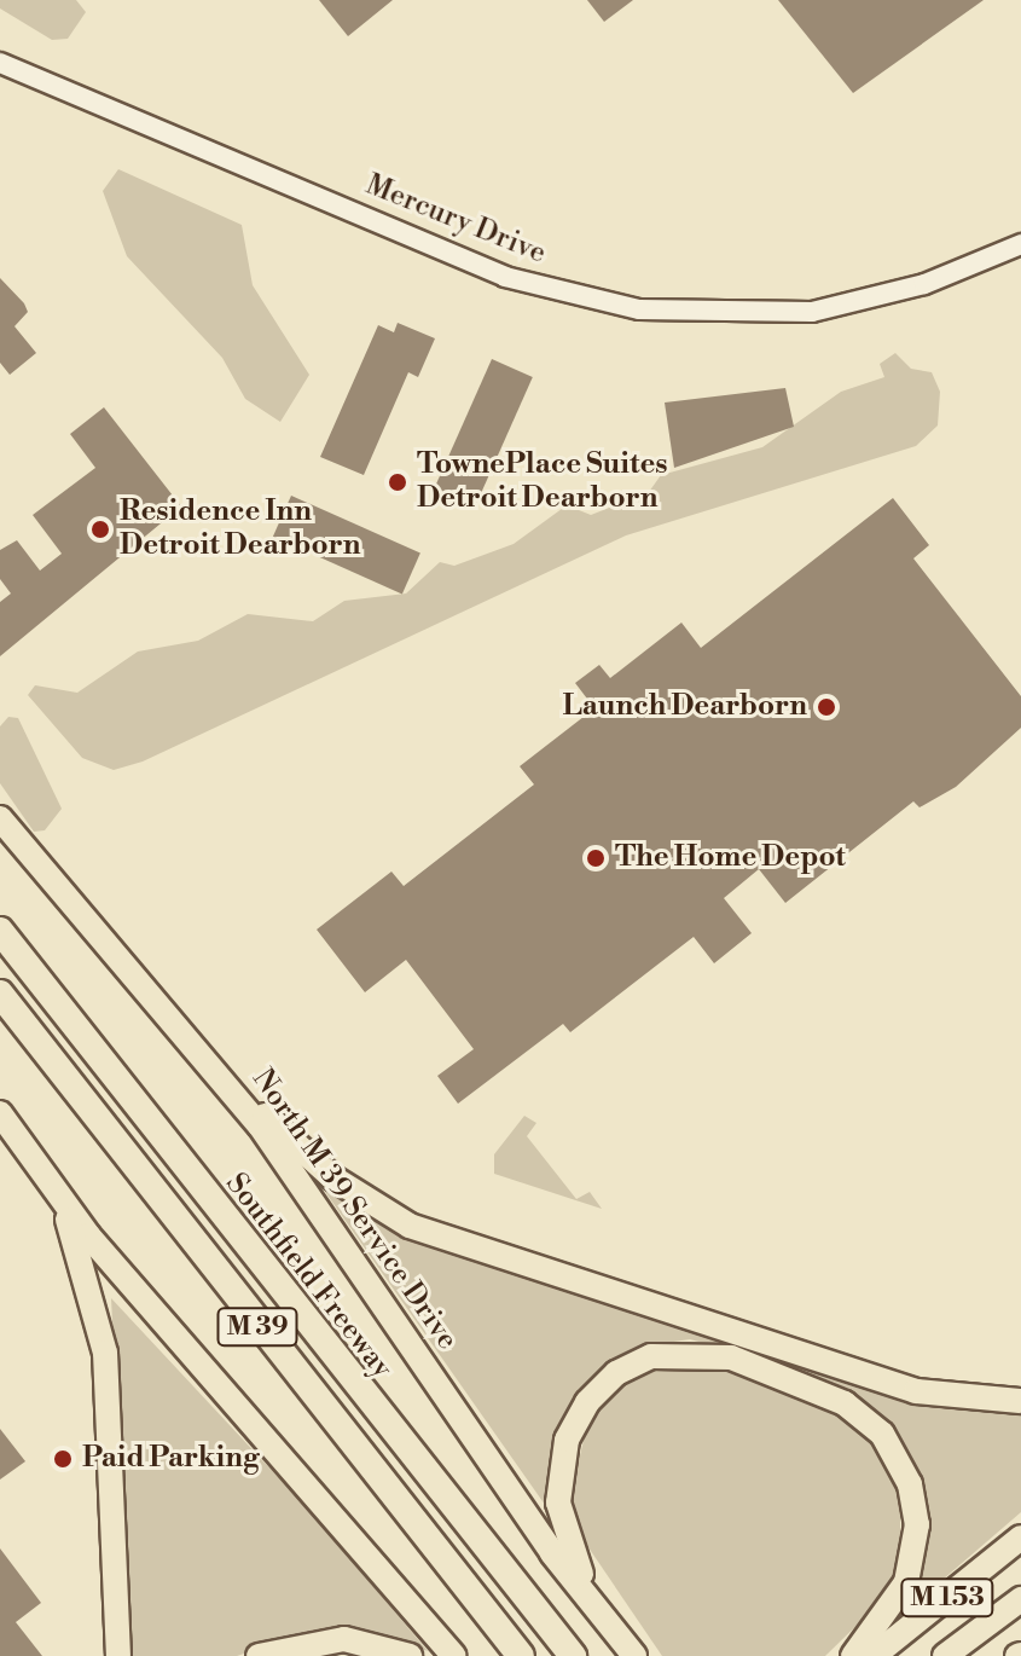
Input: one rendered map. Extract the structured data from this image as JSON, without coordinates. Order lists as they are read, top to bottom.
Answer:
{
  "streets": {
    "highway": ["Southfield Freeway", "M 39"],
    "main road": ["North M 39 Service Drive", "M 153"],
    "street": ["Mercury Drive"]
  },
  "places": [
    "TownePlace Suites Detroit Dearborn",
    "Residence Inn Detroit Dearborn",
    "Launch Dearborn",
    "The Home Depot",
    "Paid Parking"
  ]
}
